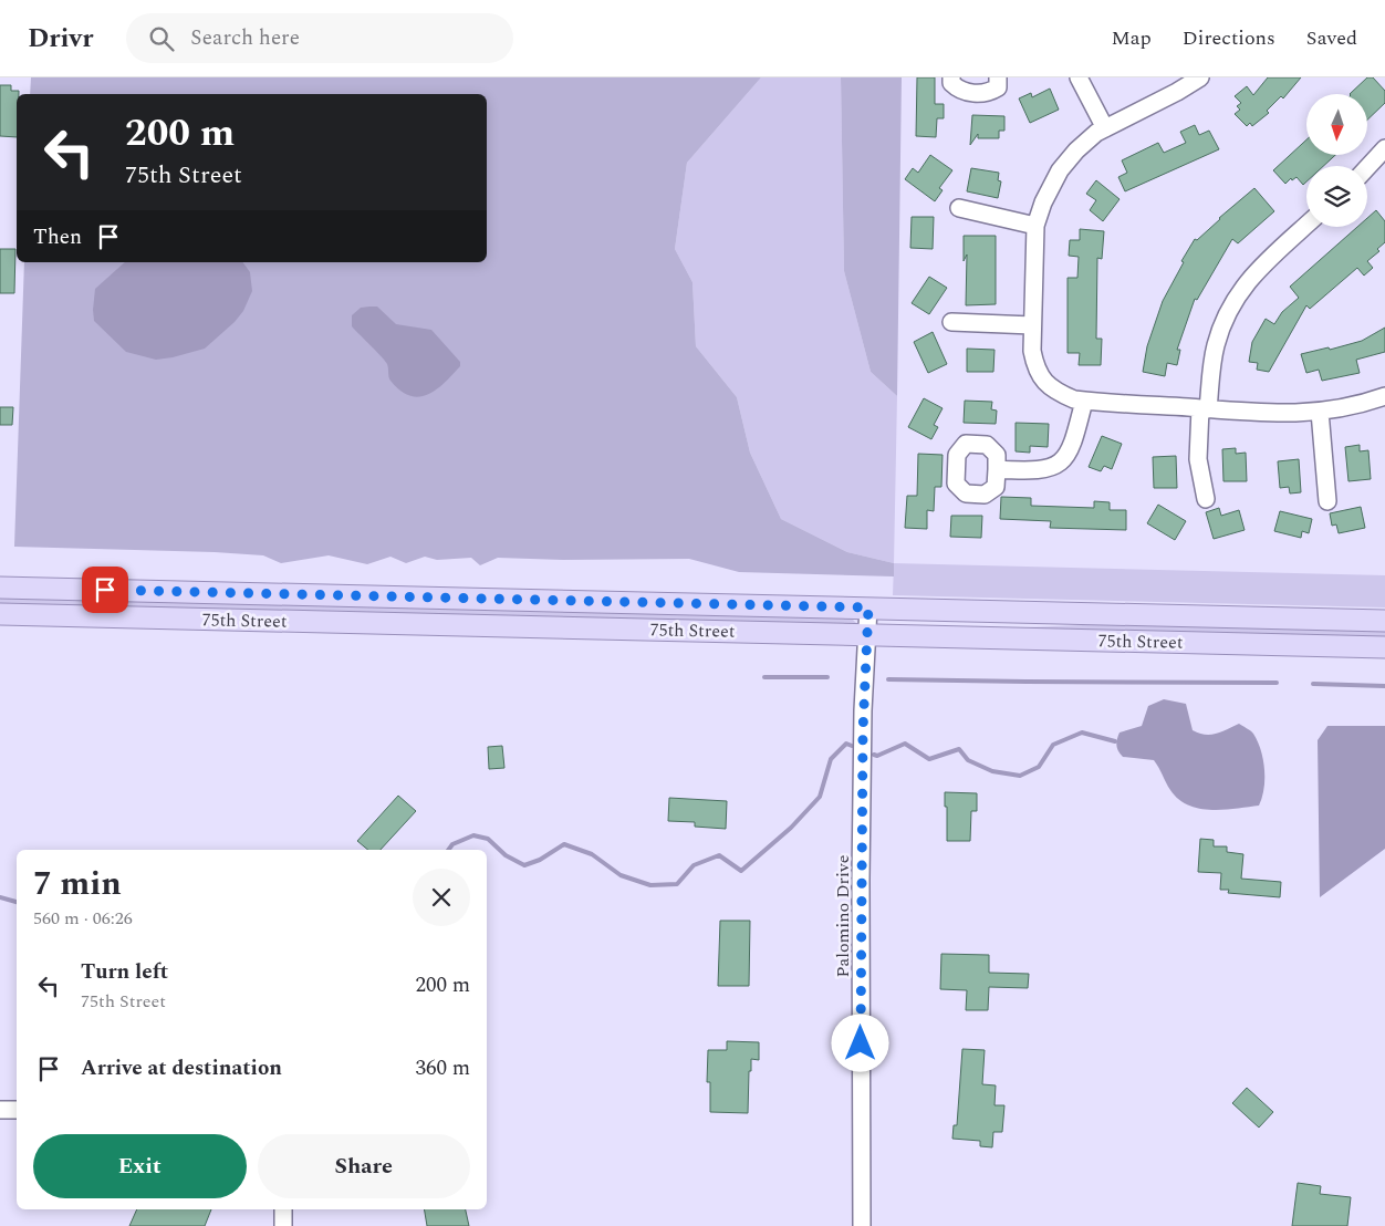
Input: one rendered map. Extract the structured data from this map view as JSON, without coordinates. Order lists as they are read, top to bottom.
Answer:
{
  "streets": {
    "main road": ["75th Street"],
    "street": ["Palomino Drive"]
  },
  "crossings": [
    ["75th Street", "Palomino Drive"]
  ],
  "north": "bottom",
  "page": {
    "header": "Drivr",
    "search": "Search here",
    "nav": ["Map", "Directions", "Saved"],
    "turn": ["200 m", "75th Street"],
    "then": "Then",
    "heading": ["7 min", "560 m · 06:26"],
    "list": [
      {
        "name": "Turn left",
        "note": "75th Street",
        "value": "200 m"
      },
      {
        "name": "Arrive at destination",
        "value": "360 m"
      }
    ],
    "buttons": ["Exit", "Share"]
  }
}
